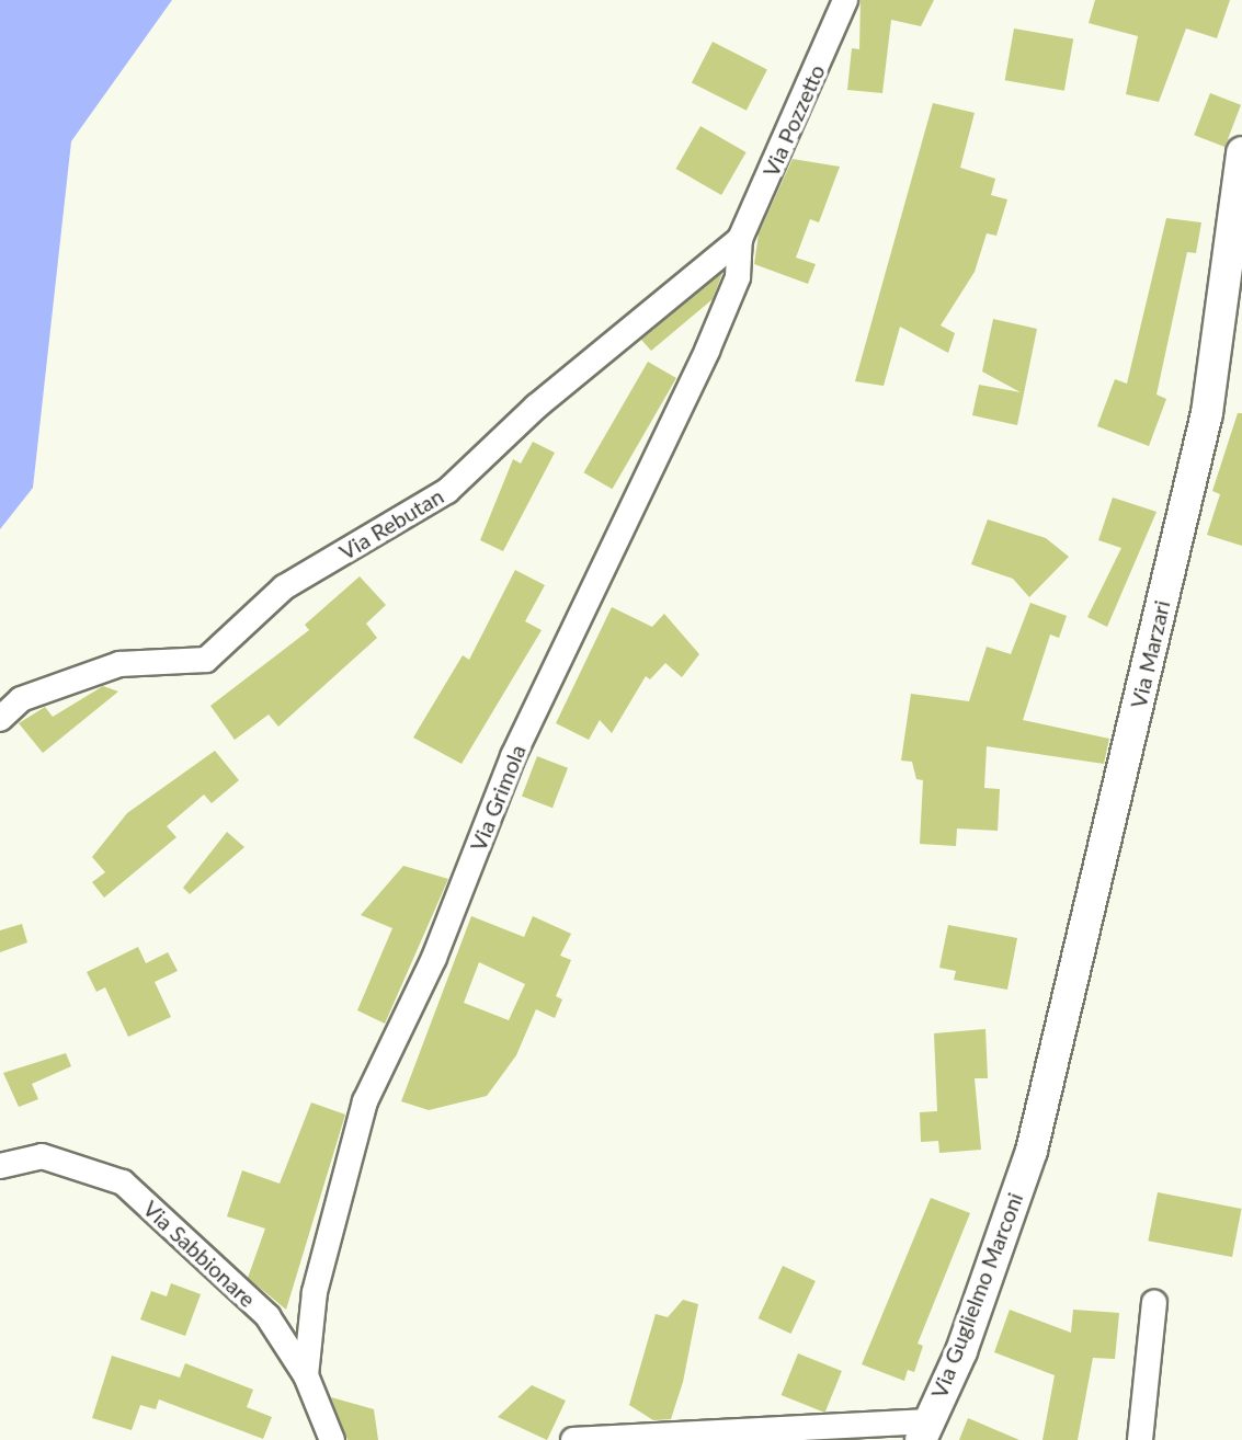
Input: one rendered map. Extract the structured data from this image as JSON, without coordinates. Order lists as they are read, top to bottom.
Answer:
{
  "streets": {
    "street": [
      "Via Pozzetto",
      "Via Rebutan",
      "Via Marzari",
      "Via Grimola",
      "Via Sabbionare",
      "Via Guglielmo Marconi"
    ]
  },
  "crossings": [
    ["Via Pozzetto", "Via Rebutan"],
    ["Via Pozzetto", "Via Grimola"],
    ["Via Rebutan", "Via Grimola"],
    ["Via Marzari", "Via Guglielmo Marconi"],
    ["Via Grimola", "Via Sabbionare"]
  ]
}
